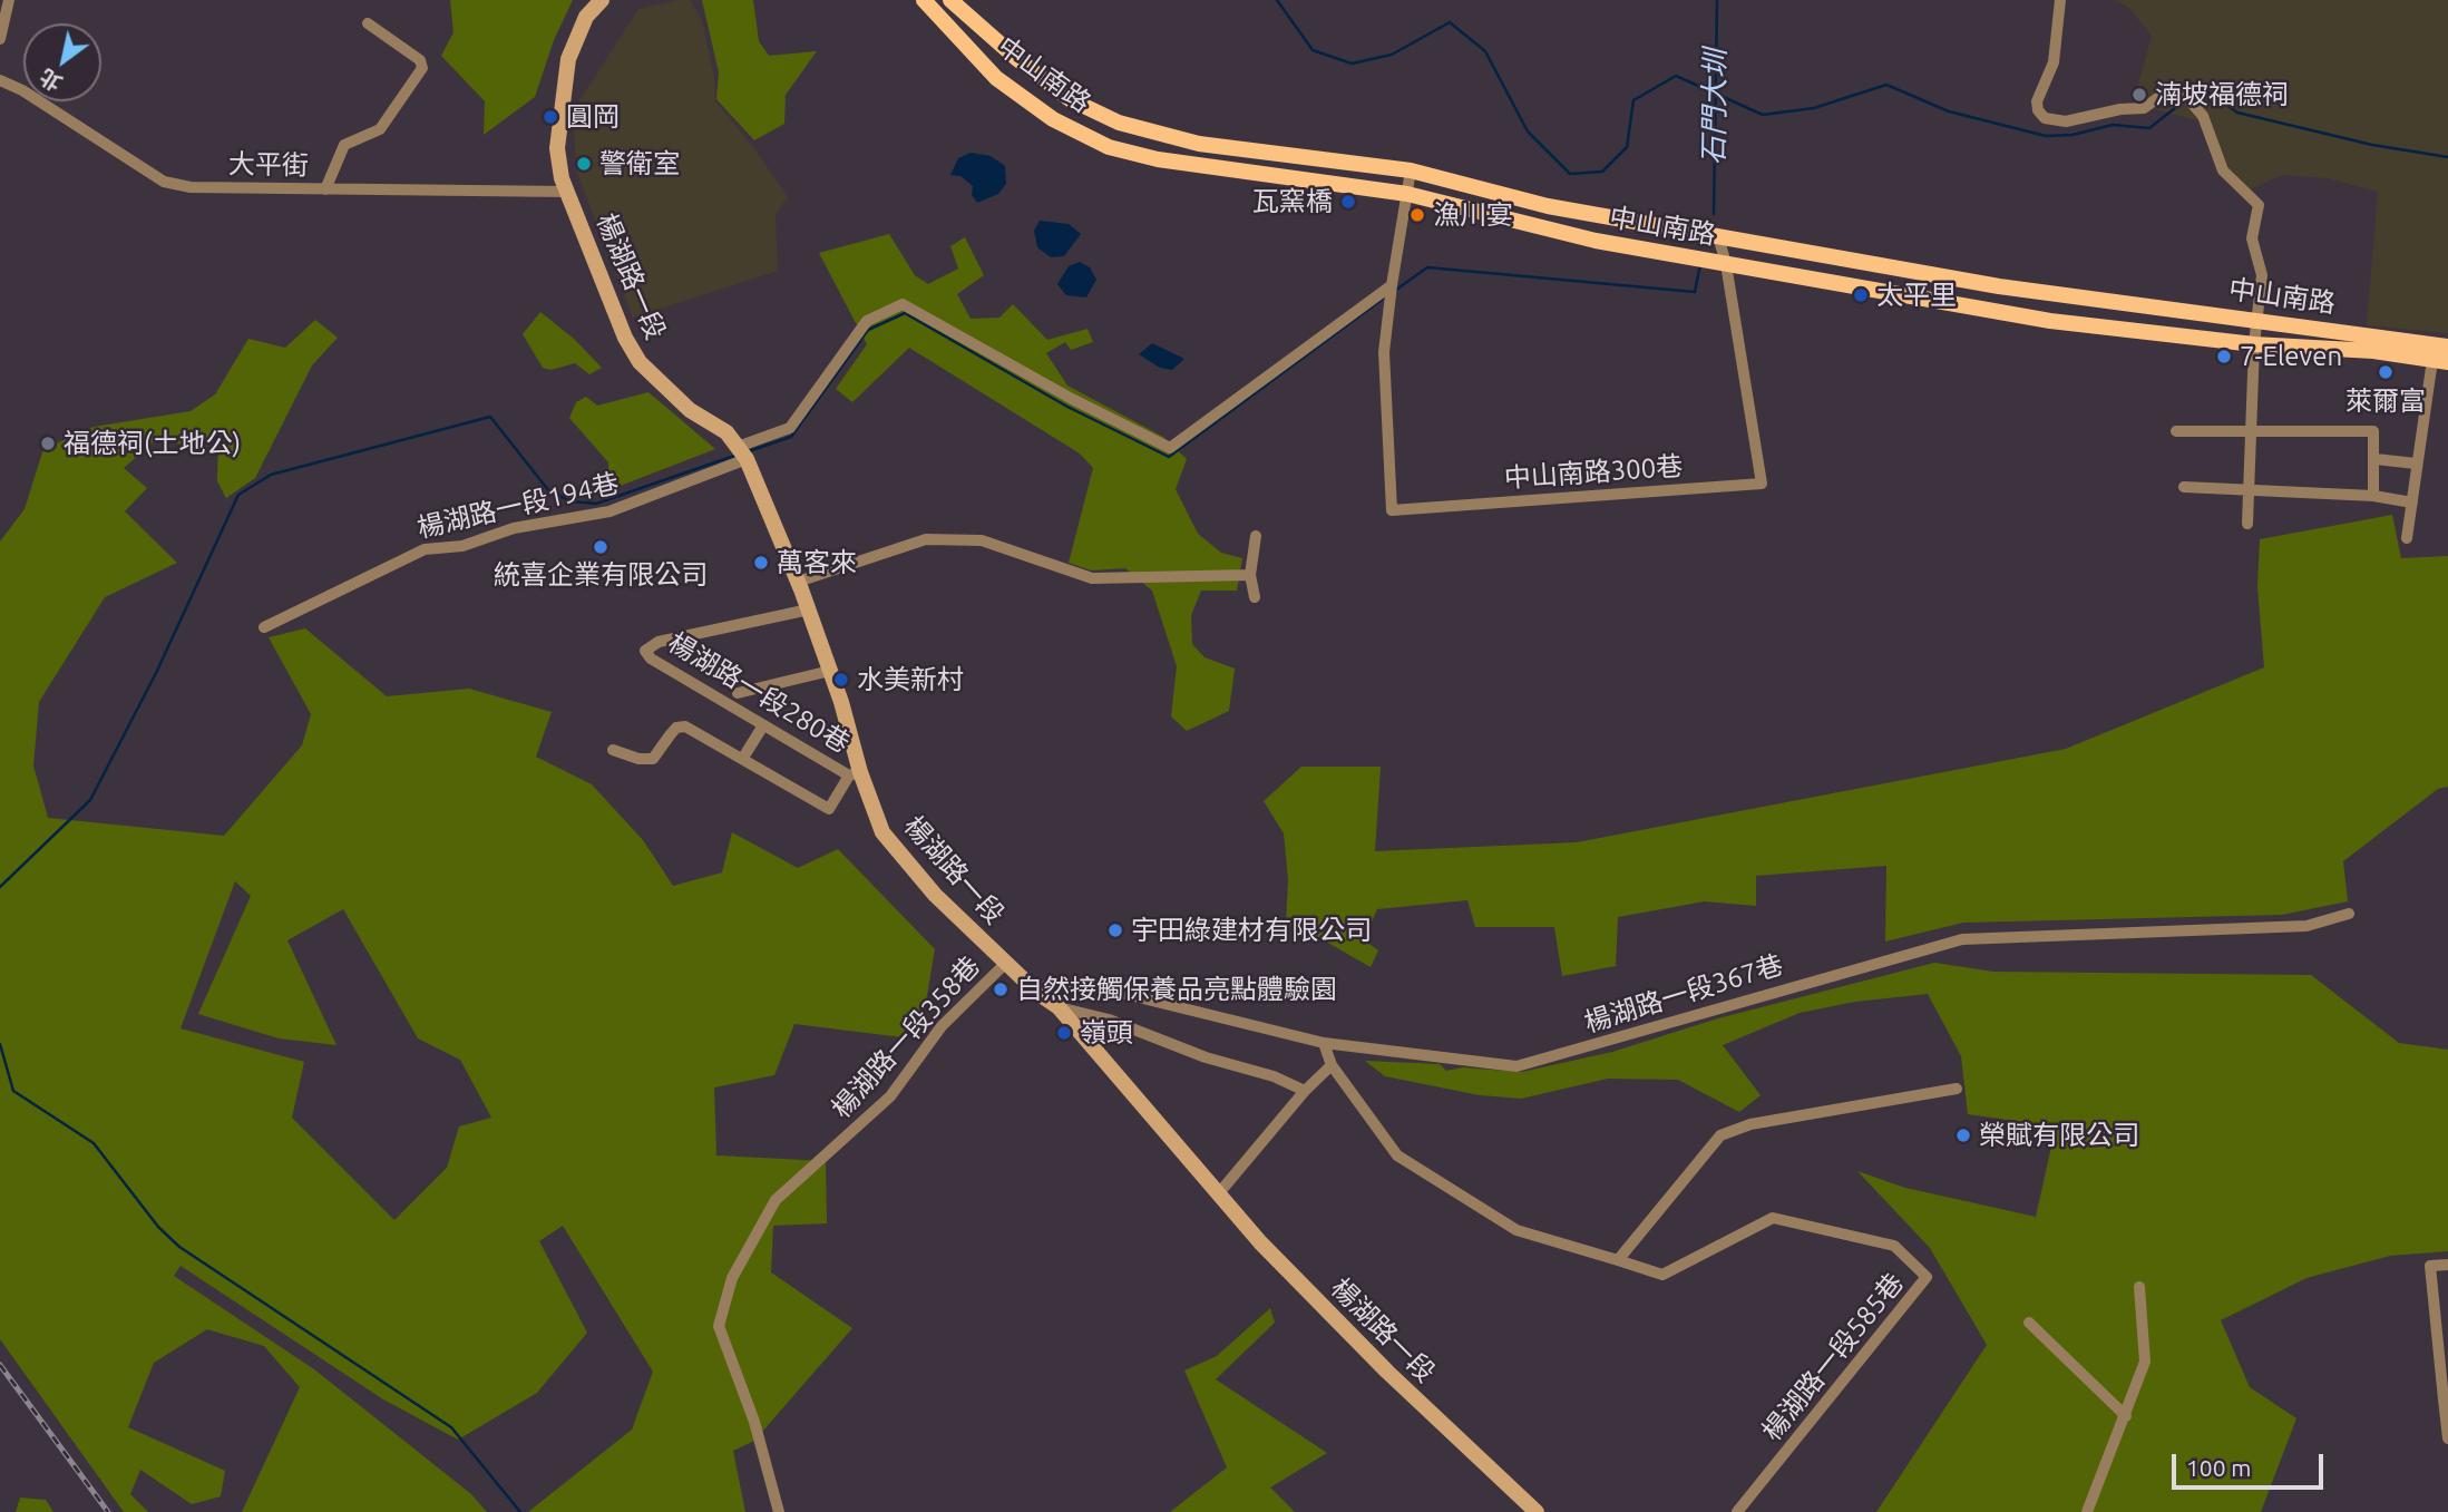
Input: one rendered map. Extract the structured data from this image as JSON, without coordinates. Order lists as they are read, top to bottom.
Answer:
{
  "streets": {
    "main road": ["中山南路"],
    "street": [
      "大平街",
      "楊湖路一段",
      "中山南路300巷",
      "楊湖路一段194巷",
      "楊湖路一段280巷",
      "楊湖路一段367巷",
      "楊湖路一段358巷",
      "楊湖路一段585巷"
    ]
  },
  "crossings": [
    ["中山南路", "中山南路300巷"],
    ["大平街", "楊湖路一段"],
    ["楊湖路一段", "楊湖路一段194巷"],
    ["楊湖路一段", "楊湖路一段280巷"],
    ["楊湖路一段", "楊湖路一段367巷"],
    ["楊湖路一段", "楊湖路一段358巷"],
    ["中山南路300巷", "楊湖路一段194巷"]
  ],
  "water": ["石門大圳"],
  "places": [
    "湳坡福德祠",
    "圓岡",
    "警衛室",
    "瓦窯橋",
    "漁川宴",
    "太平里",
    "7-Eleven",
    "萊爾富",
    "福德祠(土地公)",
    "統喜企業有限公司",
    "萬客來",
    "水美新村",
    "宇田綠建材有限公司",
    "自然接觸保養品亮點體驗園",
    "嶺頭",
    "榮賦有限公司"
  ],
  "scale_bar": "100 m",
  "north": "bottom left"
}
